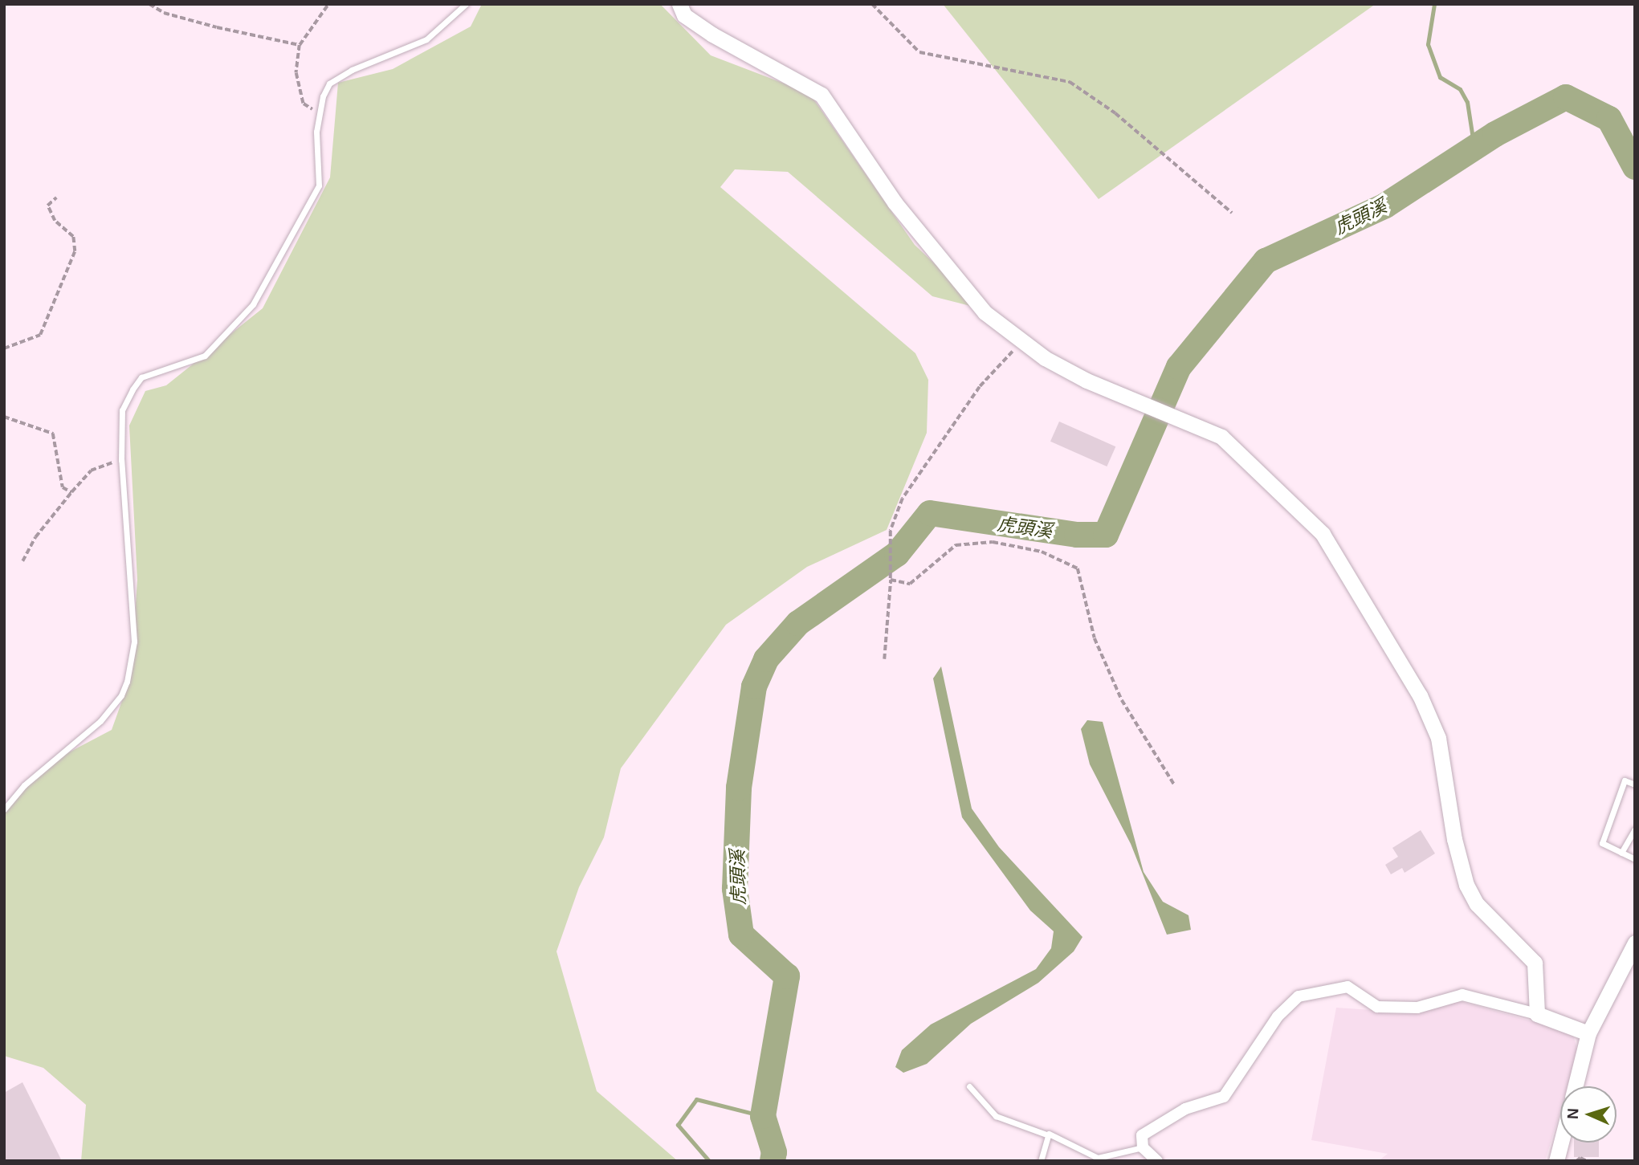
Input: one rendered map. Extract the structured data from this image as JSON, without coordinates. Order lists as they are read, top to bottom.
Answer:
{
  "water": ["虎頭溪"],
  "north": "left"
}
